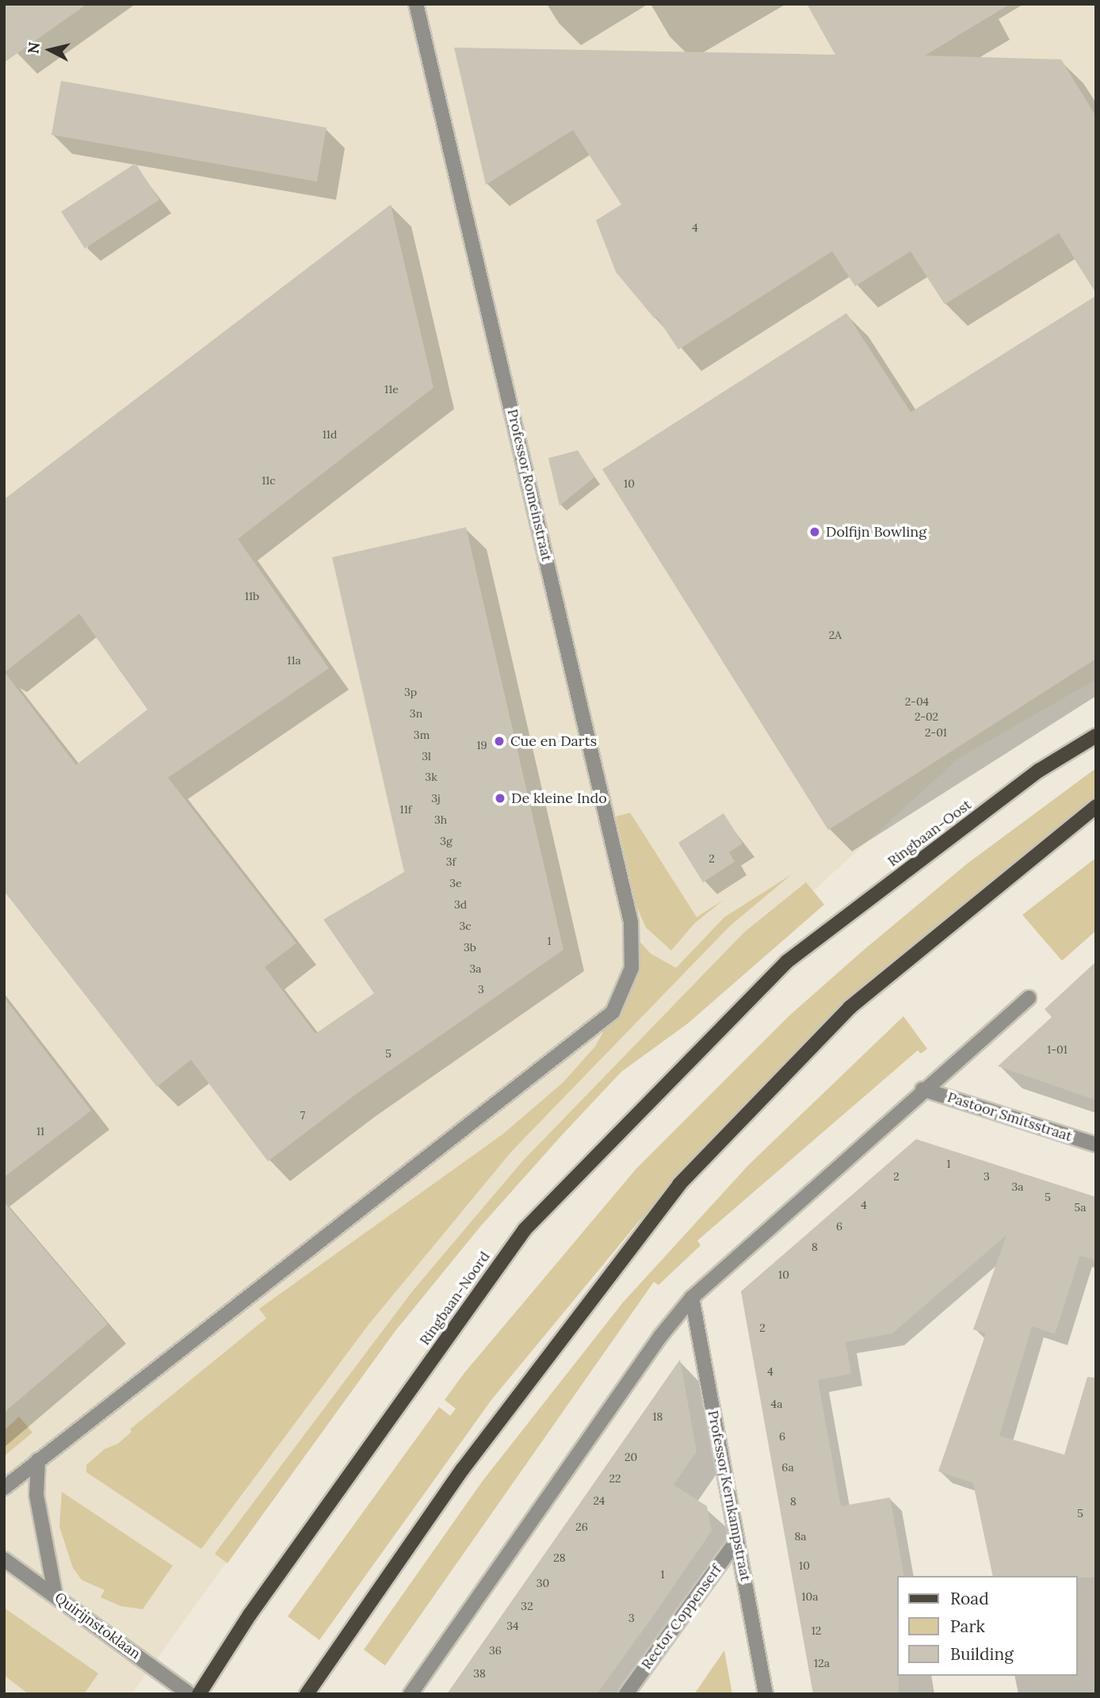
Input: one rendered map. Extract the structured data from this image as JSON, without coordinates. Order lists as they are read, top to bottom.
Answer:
{
  "streets": {
    "main road": ["Ringbaan-Oost", "Ringbaan-Noord"],
    "street": [
      "Professor Romeinstraat",
      "Pastoor Smitsstraat",
      "Professor Kernkampstraat",
      "Rector Coppenserf",
      "Quirijnstoklaan"
    ]
  },
  "crossings": [
    ["Ringbaan-Oost", "Ringbaan-Noord"],
    ["Professor Kernkampstraat", "Rector Coppenserf"]
  ],
  "places": ["Dolfijn Bowling", "Cue en Darts", "De kleine Indo"],
  "house_numbers": [
    "4",
    "11e",
    "11d",
    "11c",
    "10",
    "11b",
    "2A",
    "11a",
    "3p",
    "2-04",
    "3n",
    "2-02",
    "2-01",
    "3m",
    "19",
    "3l",
    "3k",
    "3j",
    "11f",
    "3h",
    "3g",
    "2",
    "3f",
    "3e",
    "3d",
    "3c",
    "1",
    "3b",
    "3a",
    "3",
    "1-01",
    "5",
    "7",
    "11",
    "1",
    "2",
    "3",
    "3a",
    "5",
    "4",
    "5a",
    "6",
    "8",
    "10",
    "2",
    "4",
    "4a",
    "18",
    "6",
    "20",
    "6a",
    "22",
    "24",
    "8",
    "5",
    "26",
    "8a",
    "28",
    "10",
    "1",
    "30",
    "10a",
    "32",
    "3",
    "34",
    "12",
    "36",
    "12a",
    "38"
  ],
  "legend": ["Road", "Park", "Building"],
  "north": "left"
}
